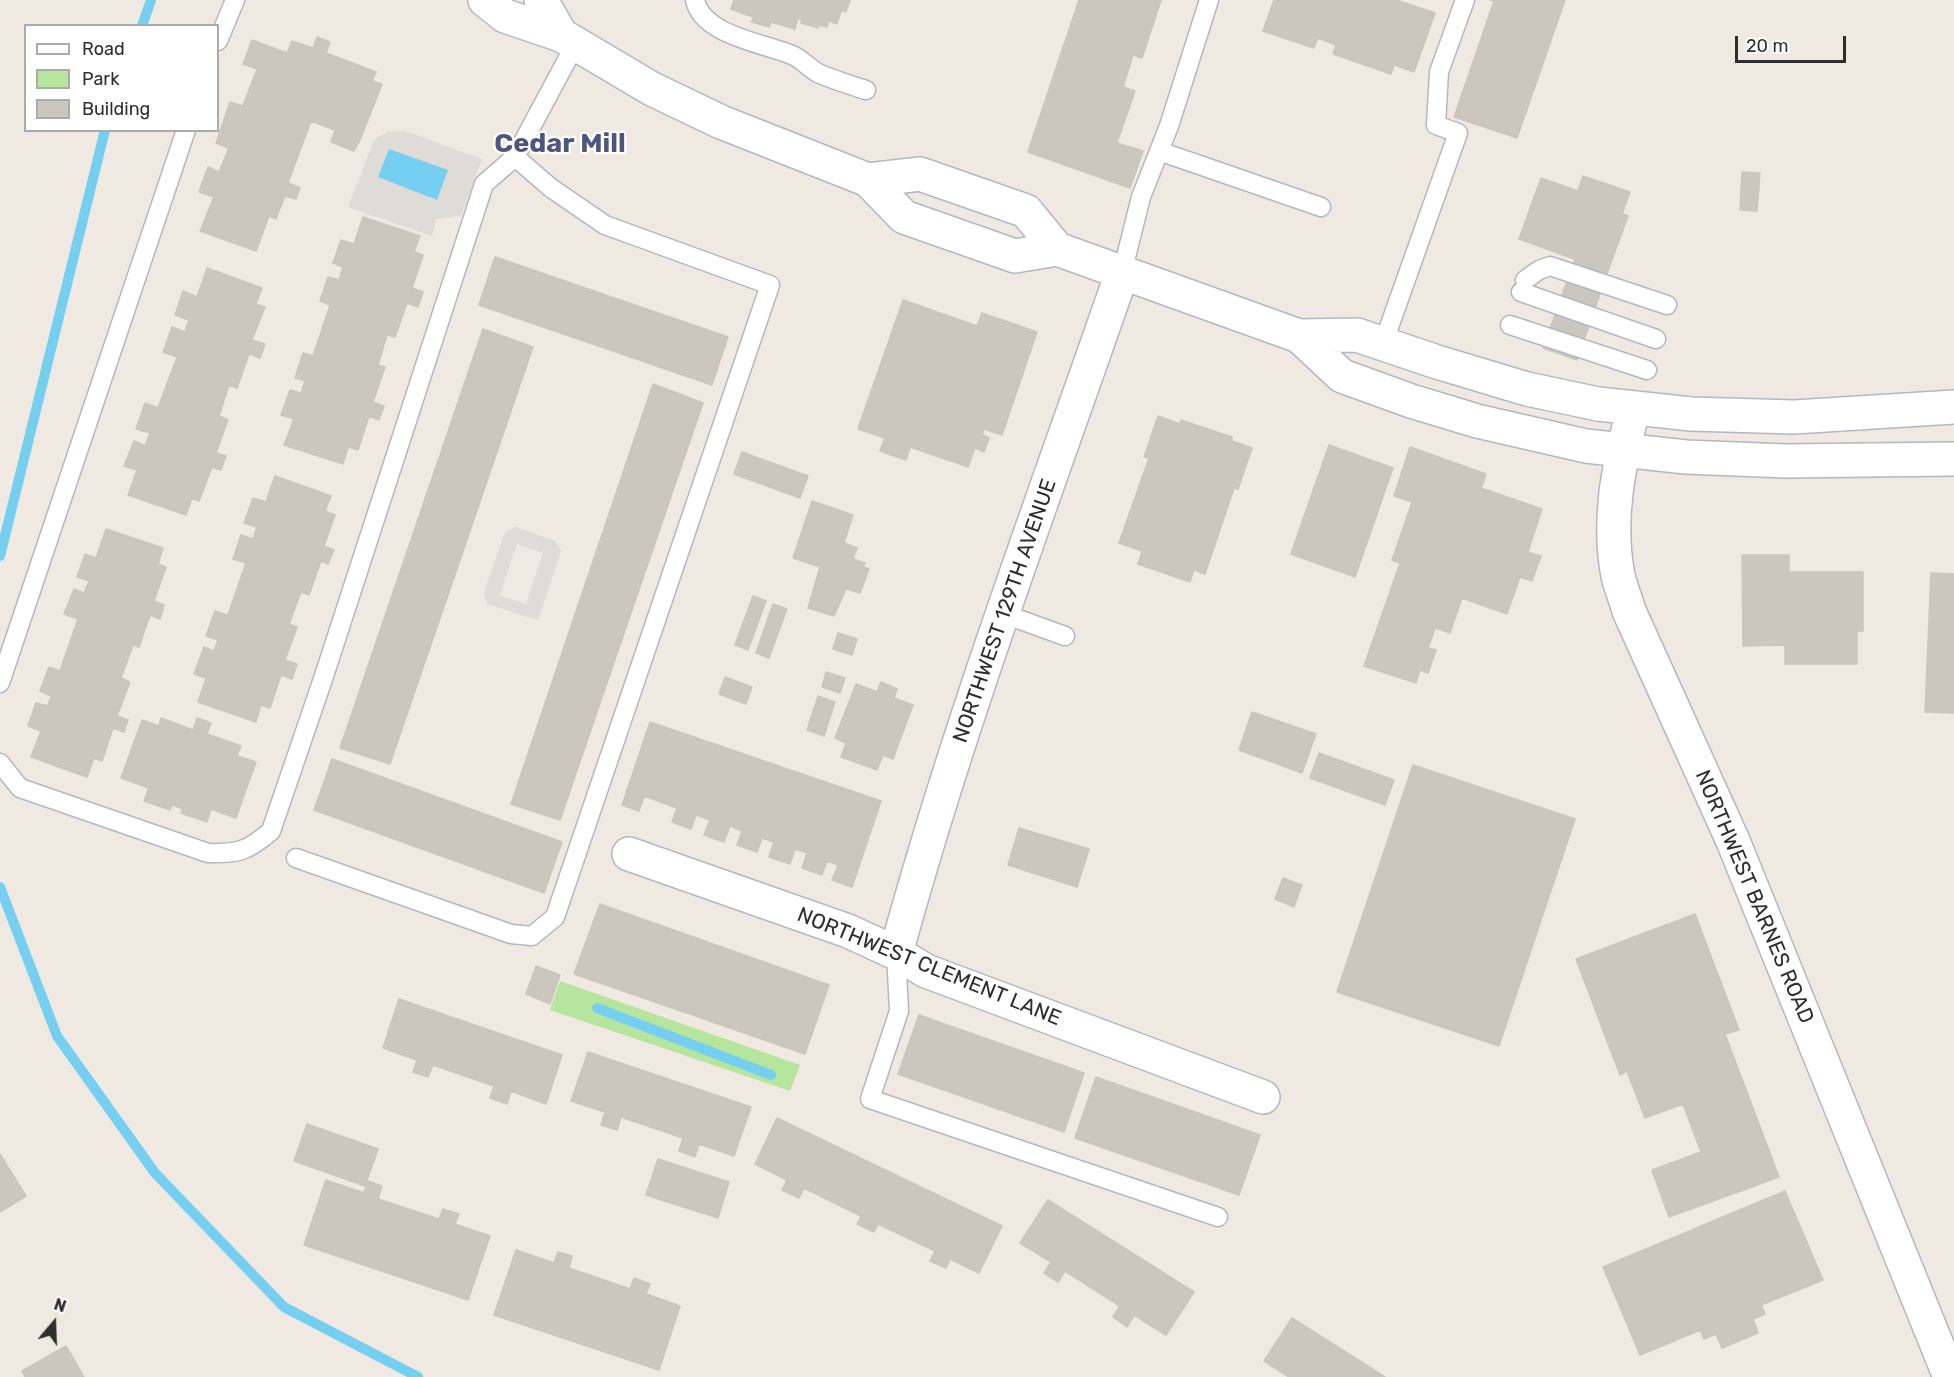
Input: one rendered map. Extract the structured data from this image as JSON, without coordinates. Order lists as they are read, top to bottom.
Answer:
{
  "streets": {
    "main road": ["NORTHWEST 129TH AVENUE", "NORTHWEST BARNES ROAD", "NORTHWEST CLEMENT LANE"]
  },
  "crossings": [
    ["NORTHWEST 129TH AVENUE", "NORTHWEST CLEMENT LANE"]
  ],
  "districts": ["Cedar Mill"],
  "legend": ["Road", "Park", "Building"],
  "scale_bar": "20 m",
  "north": "top"
}
